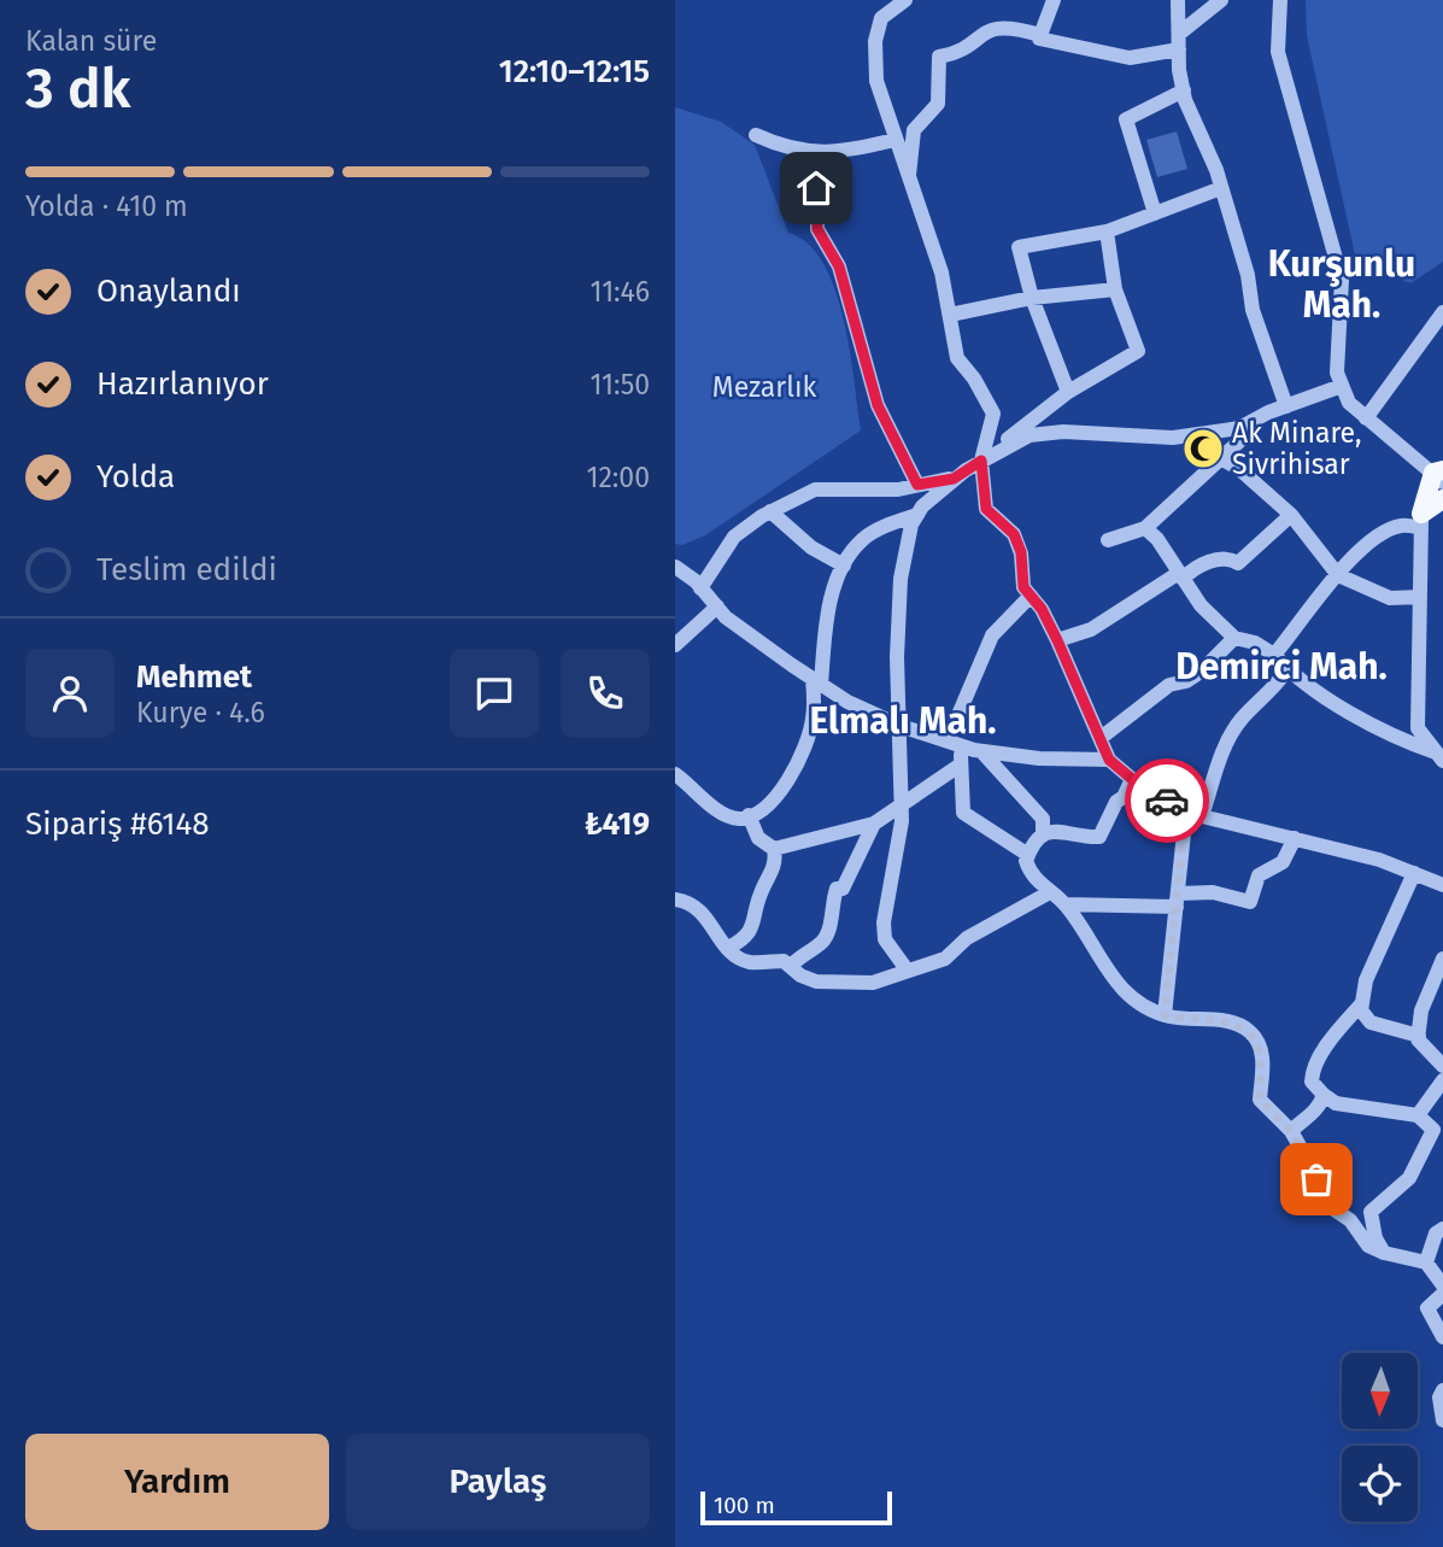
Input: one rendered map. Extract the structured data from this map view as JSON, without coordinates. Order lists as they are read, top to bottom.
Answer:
{
  "districts": ["Kurşunlu Mah.", "Demirci Mah.", "Elmalı Mah."],
  "parks": ["Mezarlık"],
  "places": {
    "mosque": ["Ak Minare, Sivrihisar"]
  },
  "scale_bar": "100 m",
  "north": "bottom",
  "page": {
    "heading": ["3 dk", "Kalan süre", "12:10–12:15"],
    "panel": [
      "Mehmet",
      "Kurye · 4.6",
      "Sipariş #6148",
      "₺419"
    ],
    "bar": "Yolda · 410 m",
    "list": [
      ["Onaylandı", "11:46"],
      ["Hazırlanıyor", "11:50"],
      ["Yolda", "12:00"],
      "Teslim edildi"
    ],
    "buttons": ["Yardım", "Paylaş"],
    "scale": "100 m"
  }
}
